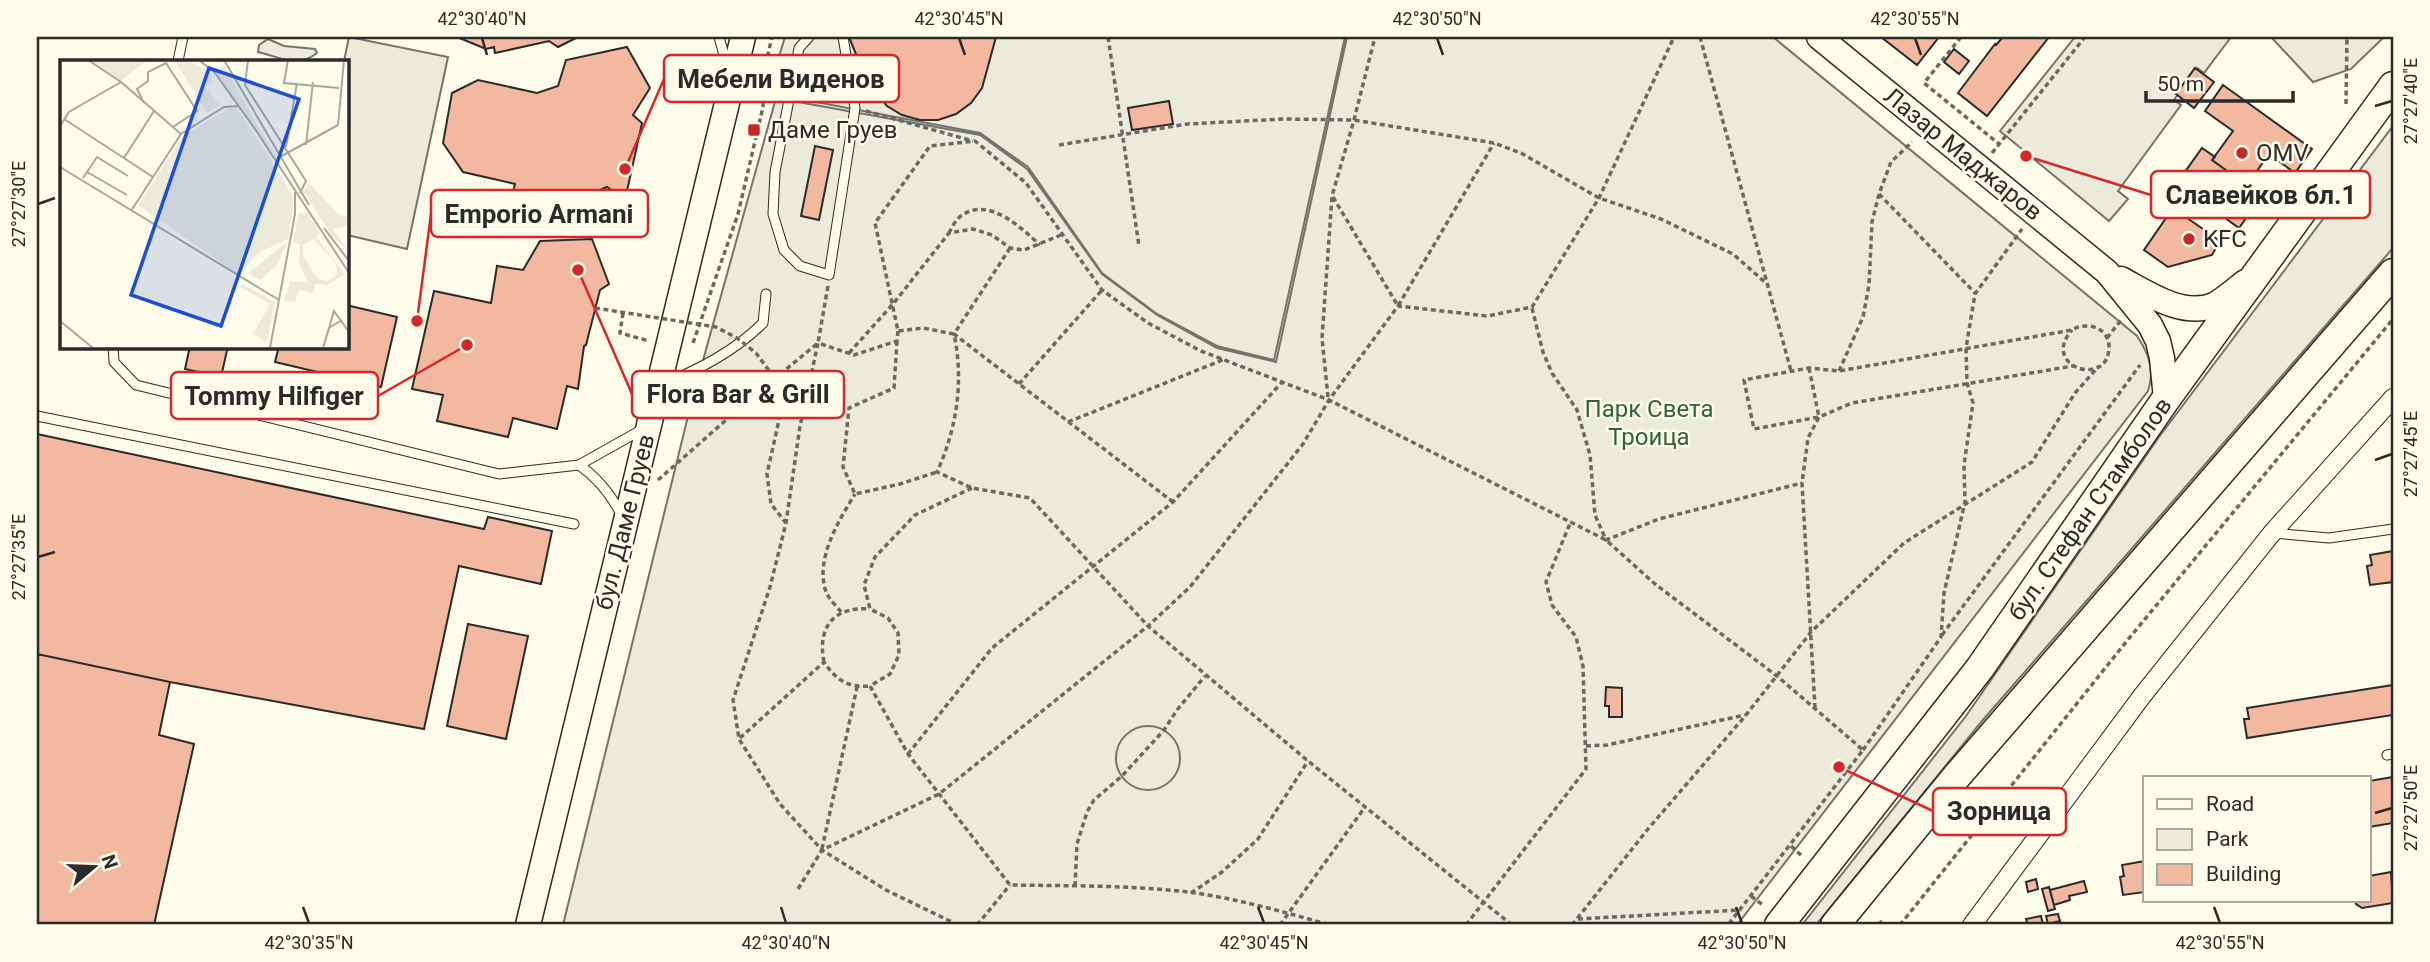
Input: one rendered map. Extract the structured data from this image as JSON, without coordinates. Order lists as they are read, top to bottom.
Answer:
{
  "streets": {
    "main road": ["Лазар Маджаров", "бул. Стефан Стамболов", "бул. Даме Груев"]
  },
  "crossings": [
    ["Лазар Маджаров", "бул. Стефан Стамболов"]
  ],
  "parks": ["Парк Света Троица"],
  "places": {
    "transit": ["Даме Груев"],
    "other": [
      "OMV",
      "Славейков бл.1",
      "Мебели Виденов",
      "KFC",
      "Flora Bar & Grill",
      "Emporio Armani",
      "Tommy Hilfiger",
      "Зорница"
    ]
  },
  "legend": ["Road", "Park", "Building"],
  "scale_bar": "50 m",
  "north": "right",
  "coordinates": [
    "42°30'40\"N",
    "42°30'45\"N",
    "42°30'50\"N",
    "42°30'55\"N",
    "27°27'40\"E",
    "27°27'30\"E",
    "27°27'45\"E",
    "27°27'35\"E",
    "27°27'50\"E",
    "42°30'35\"N"
  ]
}
